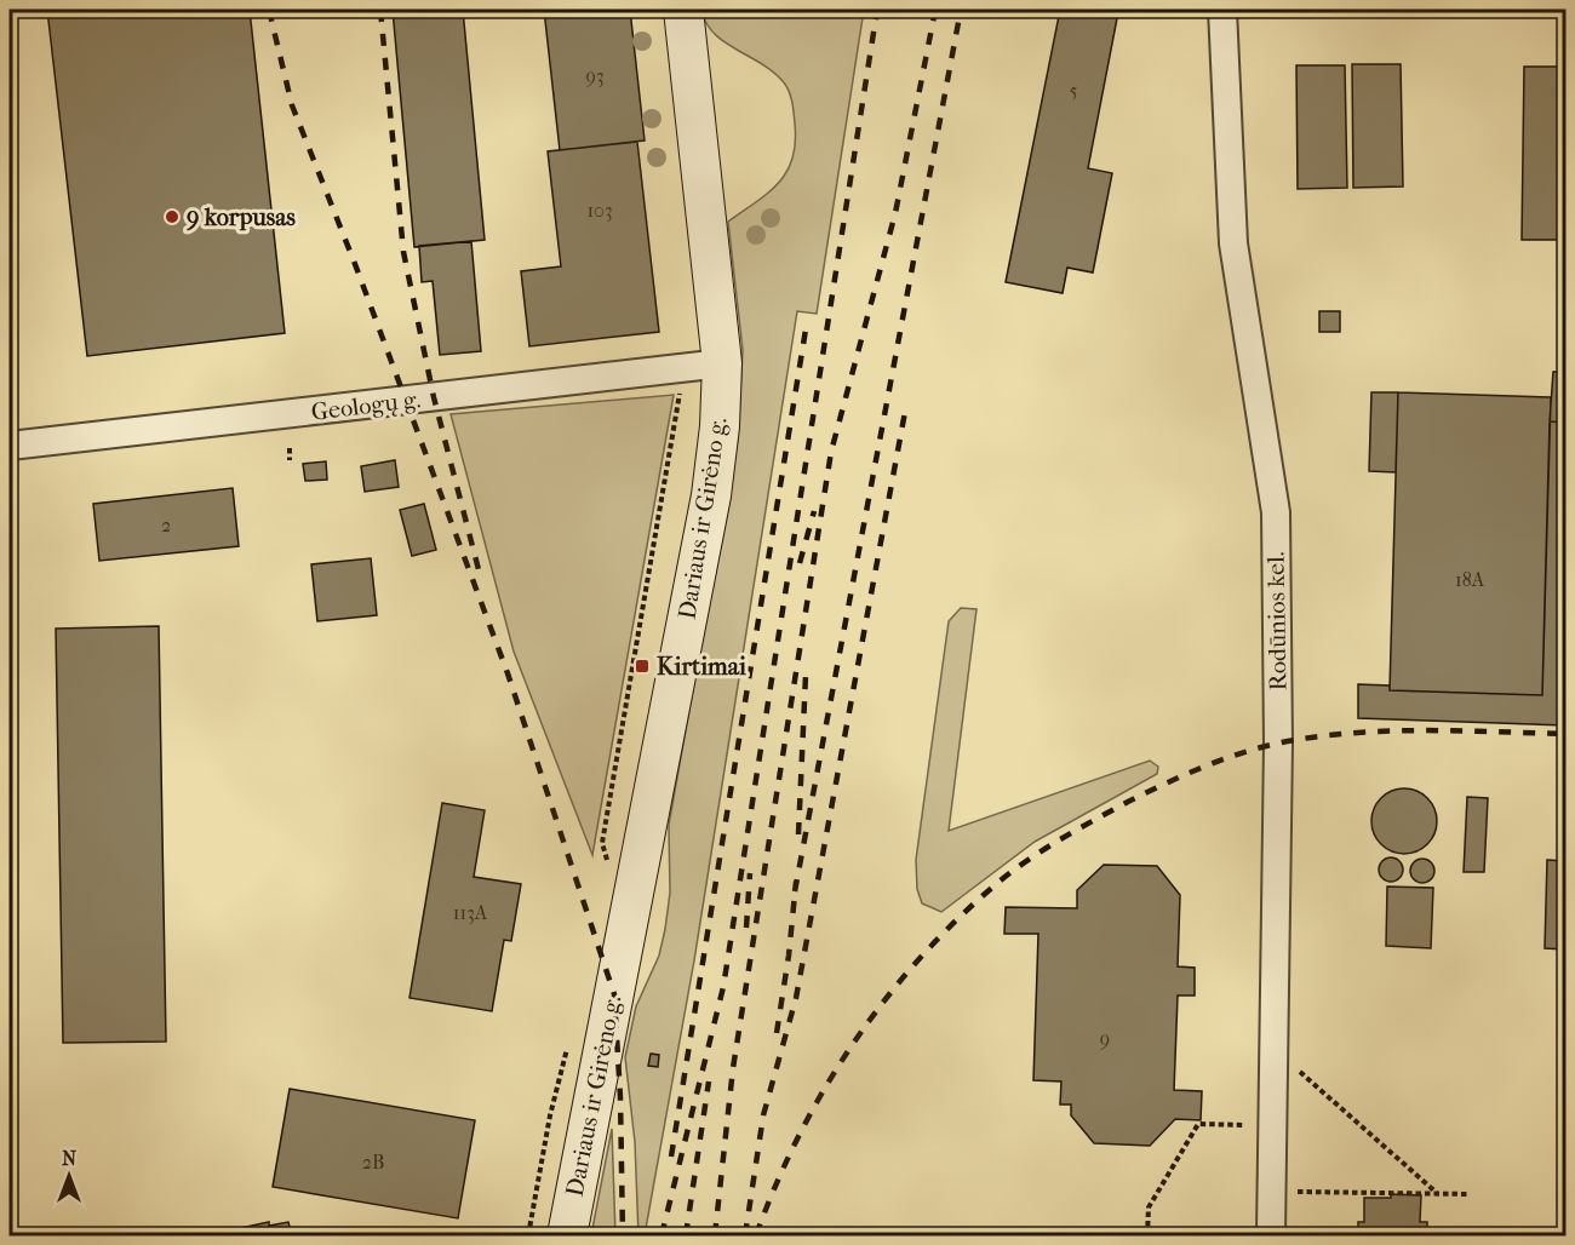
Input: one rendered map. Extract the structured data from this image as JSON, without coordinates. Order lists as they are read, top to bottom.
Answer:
{
  "streets": {
    "street": ["Geologų g.", "Dariaus ir Girėno g.", "Rodūnios kel."]
  },
  "crossings": [
    ["Geologų g.", "Dariaus ir Girėno g."]
  ],
  "places": {
    "other": ["9 korpusas"],
    "transit": ["Kirtimai"]
  },
  "house_numbers": [
    "93",
    "5",
    "103",
    "2",
    "18A",
    "113A",
    "9",
    "2B"
  ],
  "north": "top"
}
